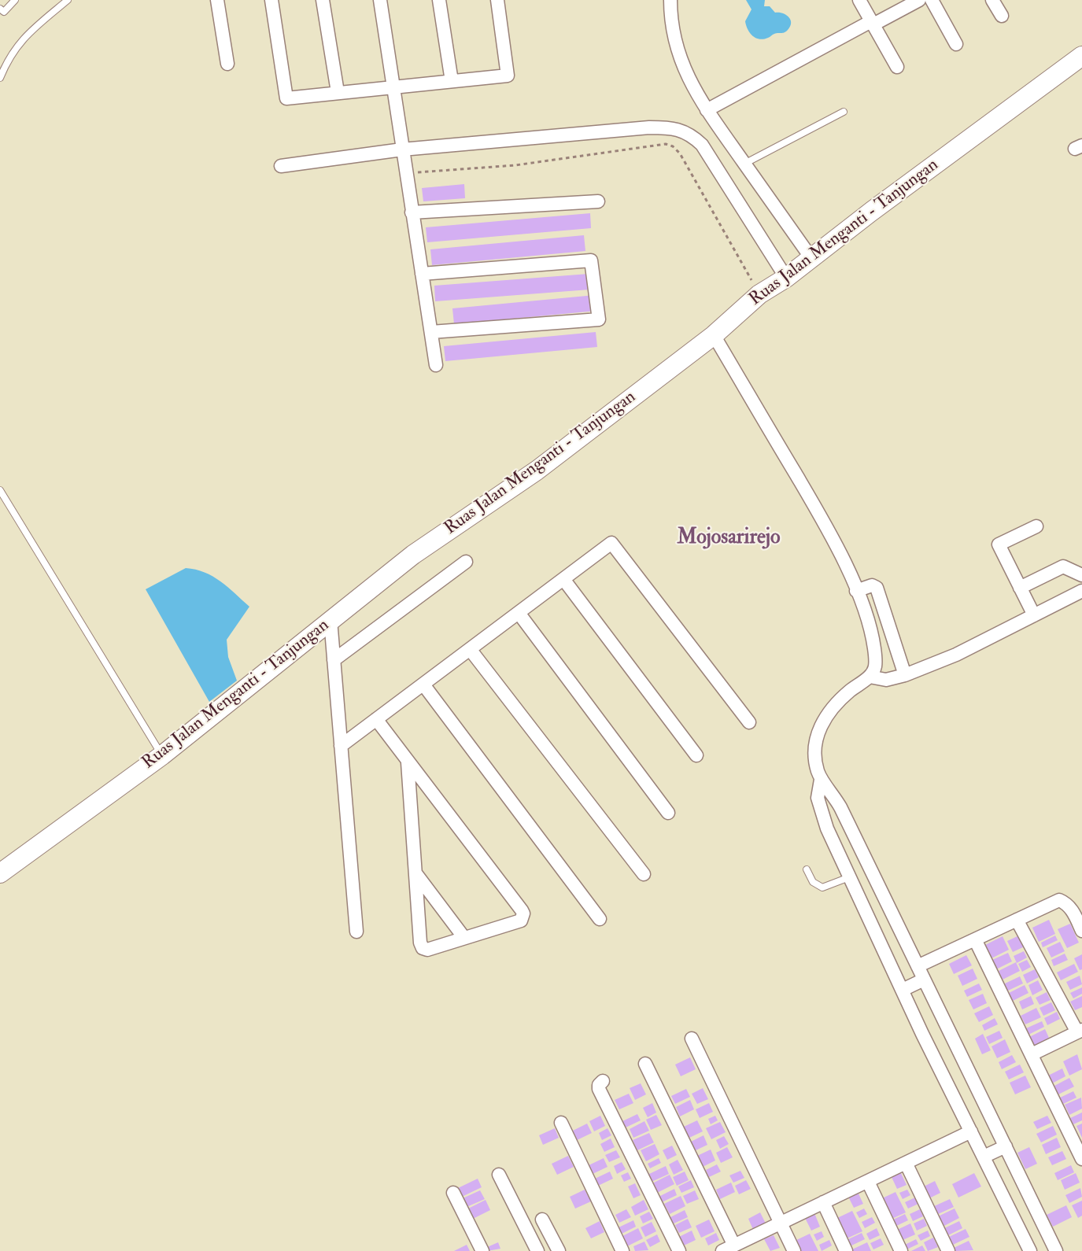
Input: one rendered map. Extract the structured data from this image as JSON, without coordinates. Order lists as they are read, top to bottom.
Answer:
{
  "streets": {
    "main road": ["Ruas Jalan Menganti - Tanjungan"]
  },
  "districts": ["Mojosarirejo"]
}
